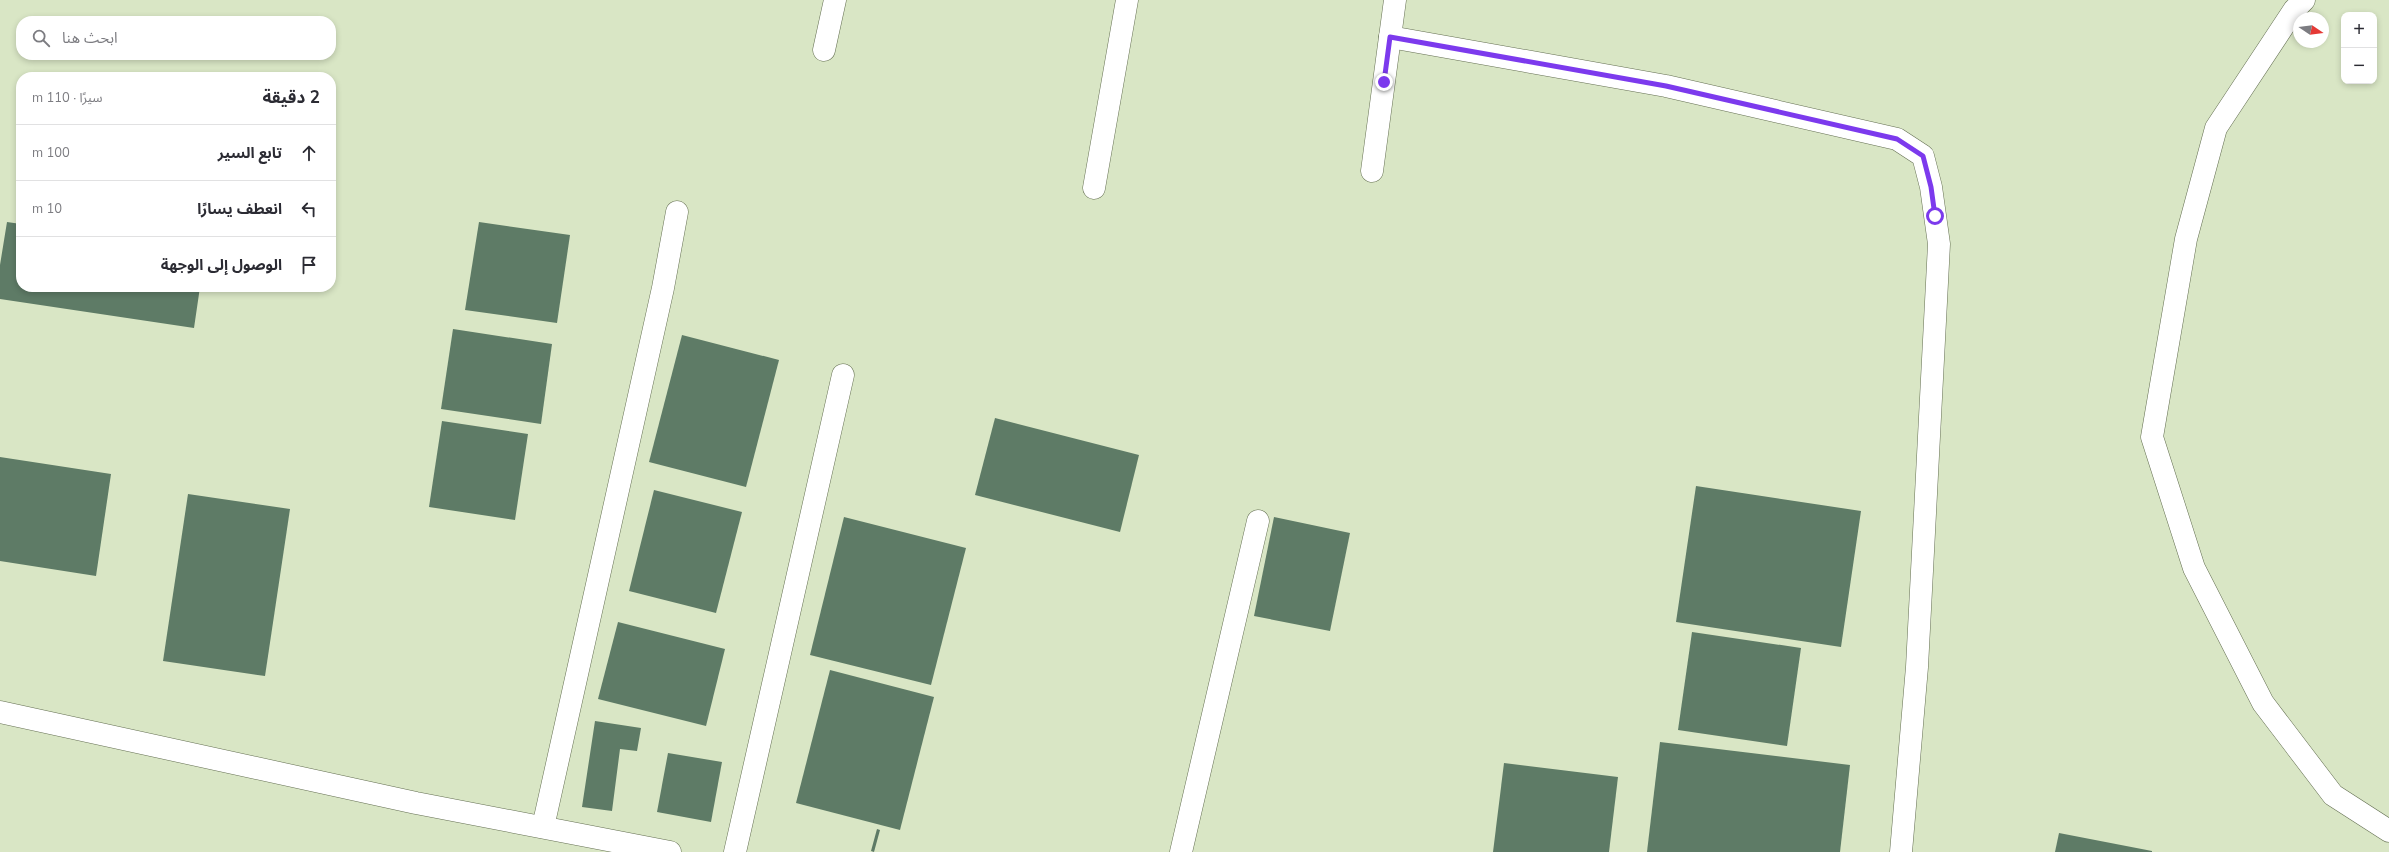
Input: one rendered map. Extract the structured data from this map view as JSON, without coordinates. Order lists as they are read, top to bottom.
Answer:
{
  "north": "right",
  "page": {
    "map_buttons": ["+", "−"],
    "search": "ابحث هنا",
    "heading": ["2 دقيقة", "سيرًا · 110 m"],
    "list": [
      ["تابع السير", "100 m"],
      ["انعطف يسارًا", "10 m"],
      "الوصول إلى الوجهة"
    ]
  }
}
